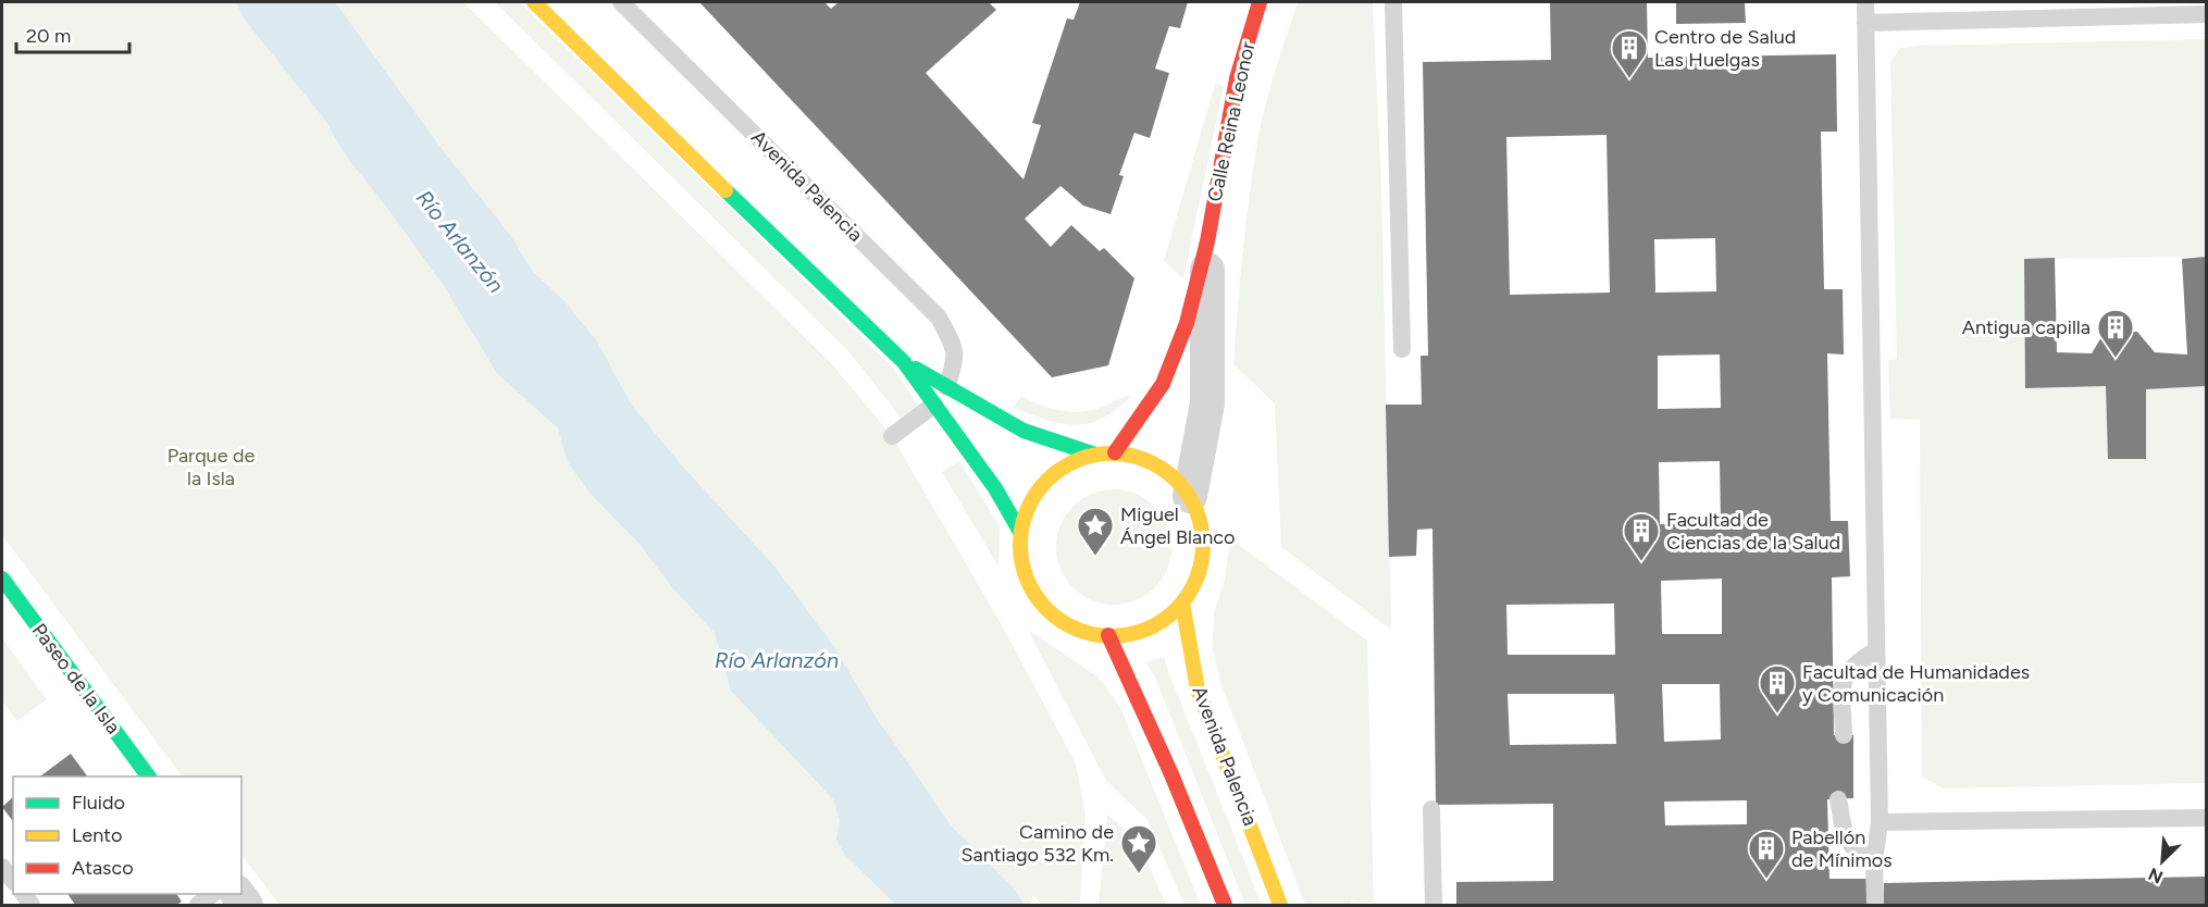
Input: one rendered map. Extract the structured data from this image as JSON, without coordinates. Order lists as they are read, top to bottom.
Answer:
{
  "streets": {
    "main road": ["Calle Reina Leonor", "Avenida Palencia", "Paseo de la Isla"]
  },
  "crossings": [
    ["Calle Reina Leonor", "Avenida Palencia"]
  ],
  "water": ["Río Arlanzón"],
  "parks": ["Parque de la Isla"],
  "places": {
    "building": [
      "Centro de Salud Las Huelgas",
      "Antigua capilla",
      "Facultad de Ciencias de la Salud",
      "Facultad de Humanidades y Comunicación",
      "Pabellón de Mínimos"
    ],
    "place": ["Miguel Ángel Blanco", "Camino de Santiago 532 Km."]
  },
  "legend": ["Fluido", "Lento", "Atasco"],
  "scale_bar": "20 m",
  "north": "bottom left"
}
